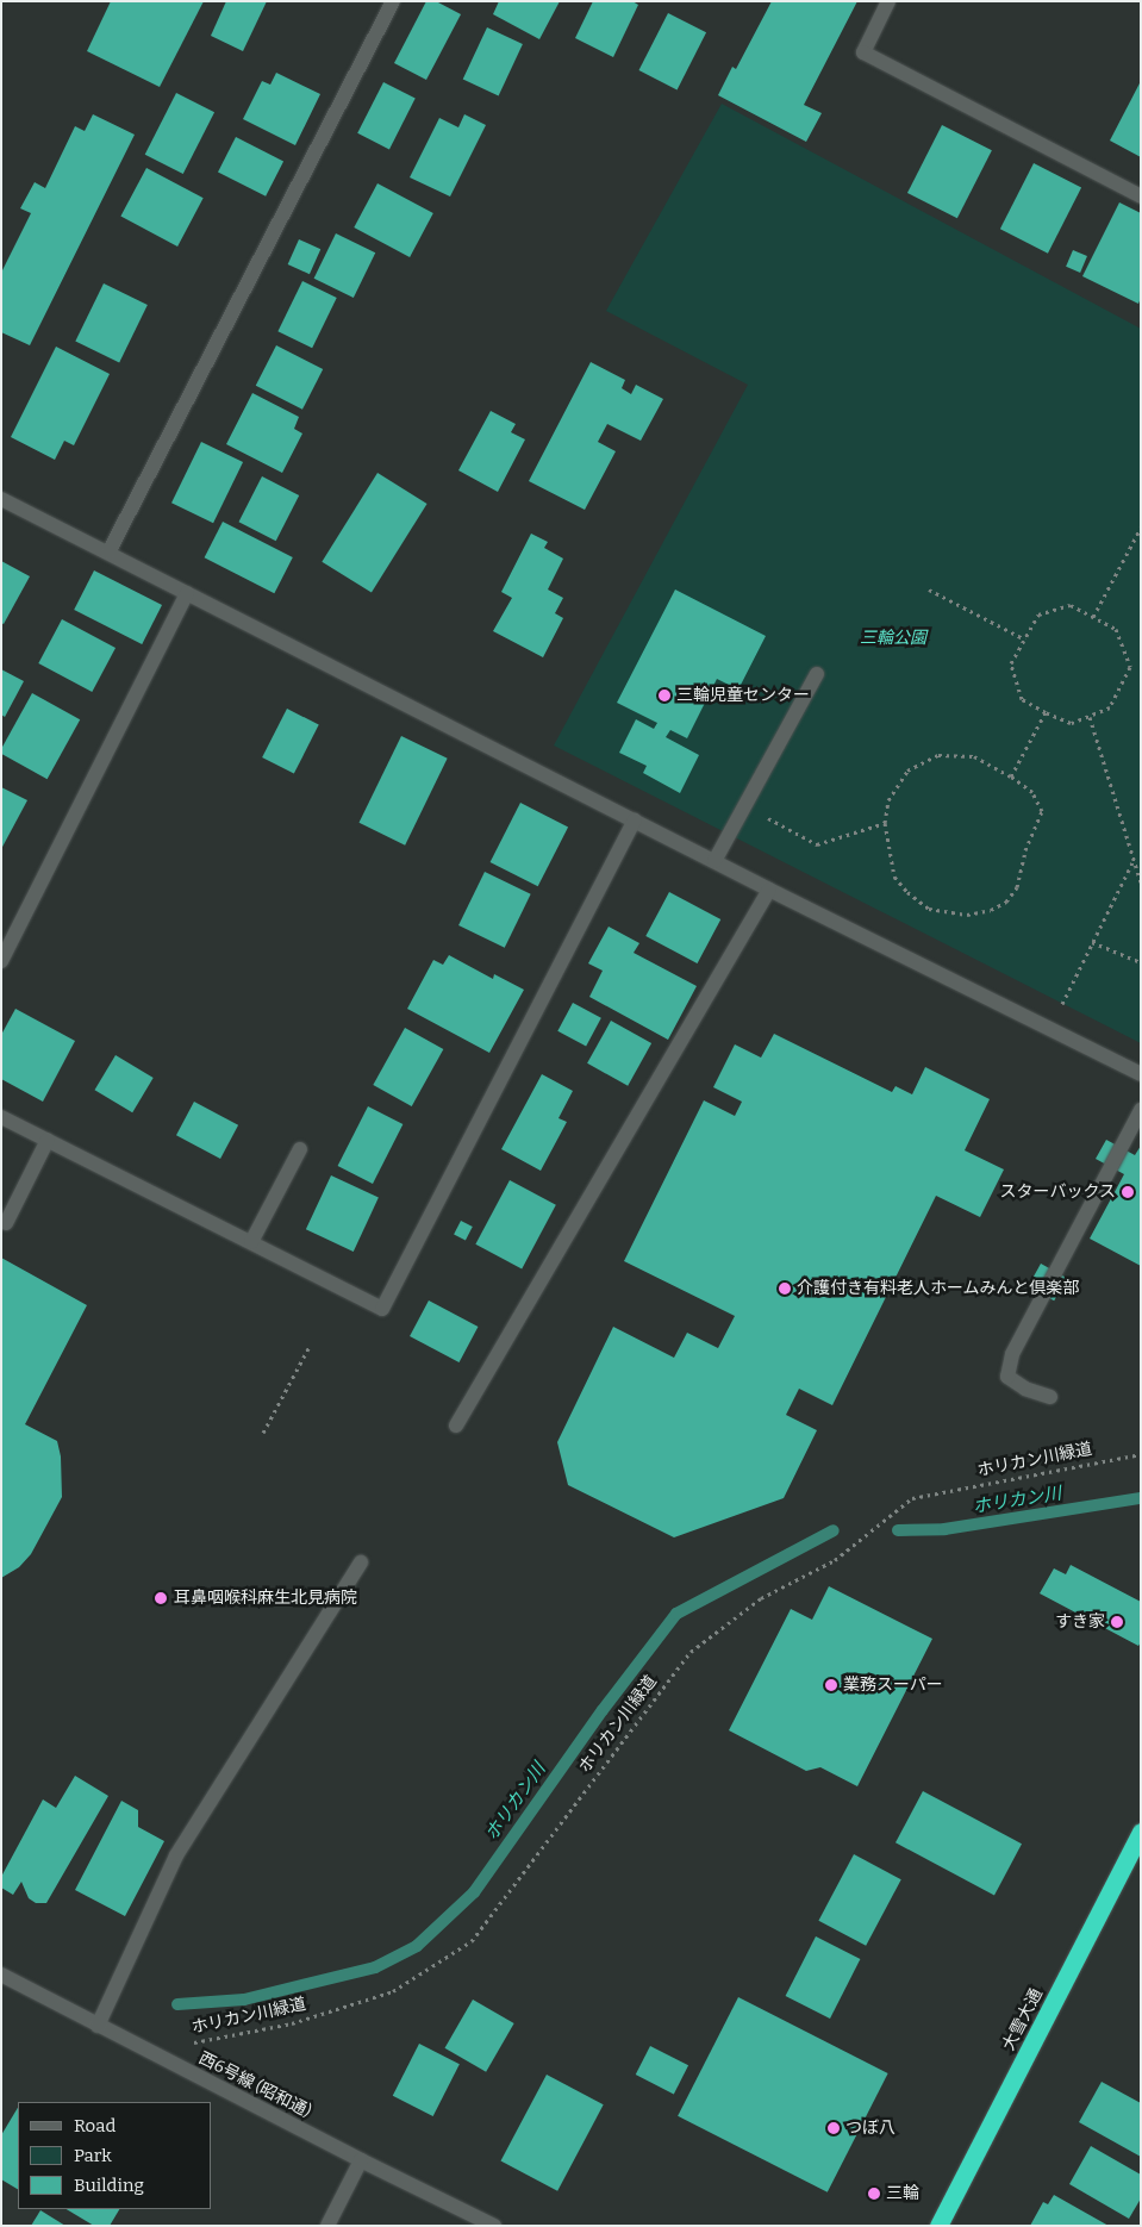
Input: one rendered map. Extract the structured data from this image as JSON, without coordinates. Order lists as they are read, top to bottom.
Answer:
{
  "streets": {
    "highway": ["大雪大通"],
    "street": ["西6号線 (昭和通)"],
    "path": ["ホリカン川緑道"]
  },
  "crossings": [
    ["ホリカン川緑道", "西6号線 (昭和通)"]
  ],
  "water": ["ホリカン川"],
  "parks": ["三輪公園"],
  "places": [
    "三輪児童センター",
    "スターバックス",
    "介護付き有料老人ホームみんと倶楽部",
    "耳鼻咽喉科麻生北見病院",
    "すき家",
    "業務スーパー",
    "つぼ八",
    "三輪"
  ],
  "legend": ["Road", "Park", "Building"]
}
